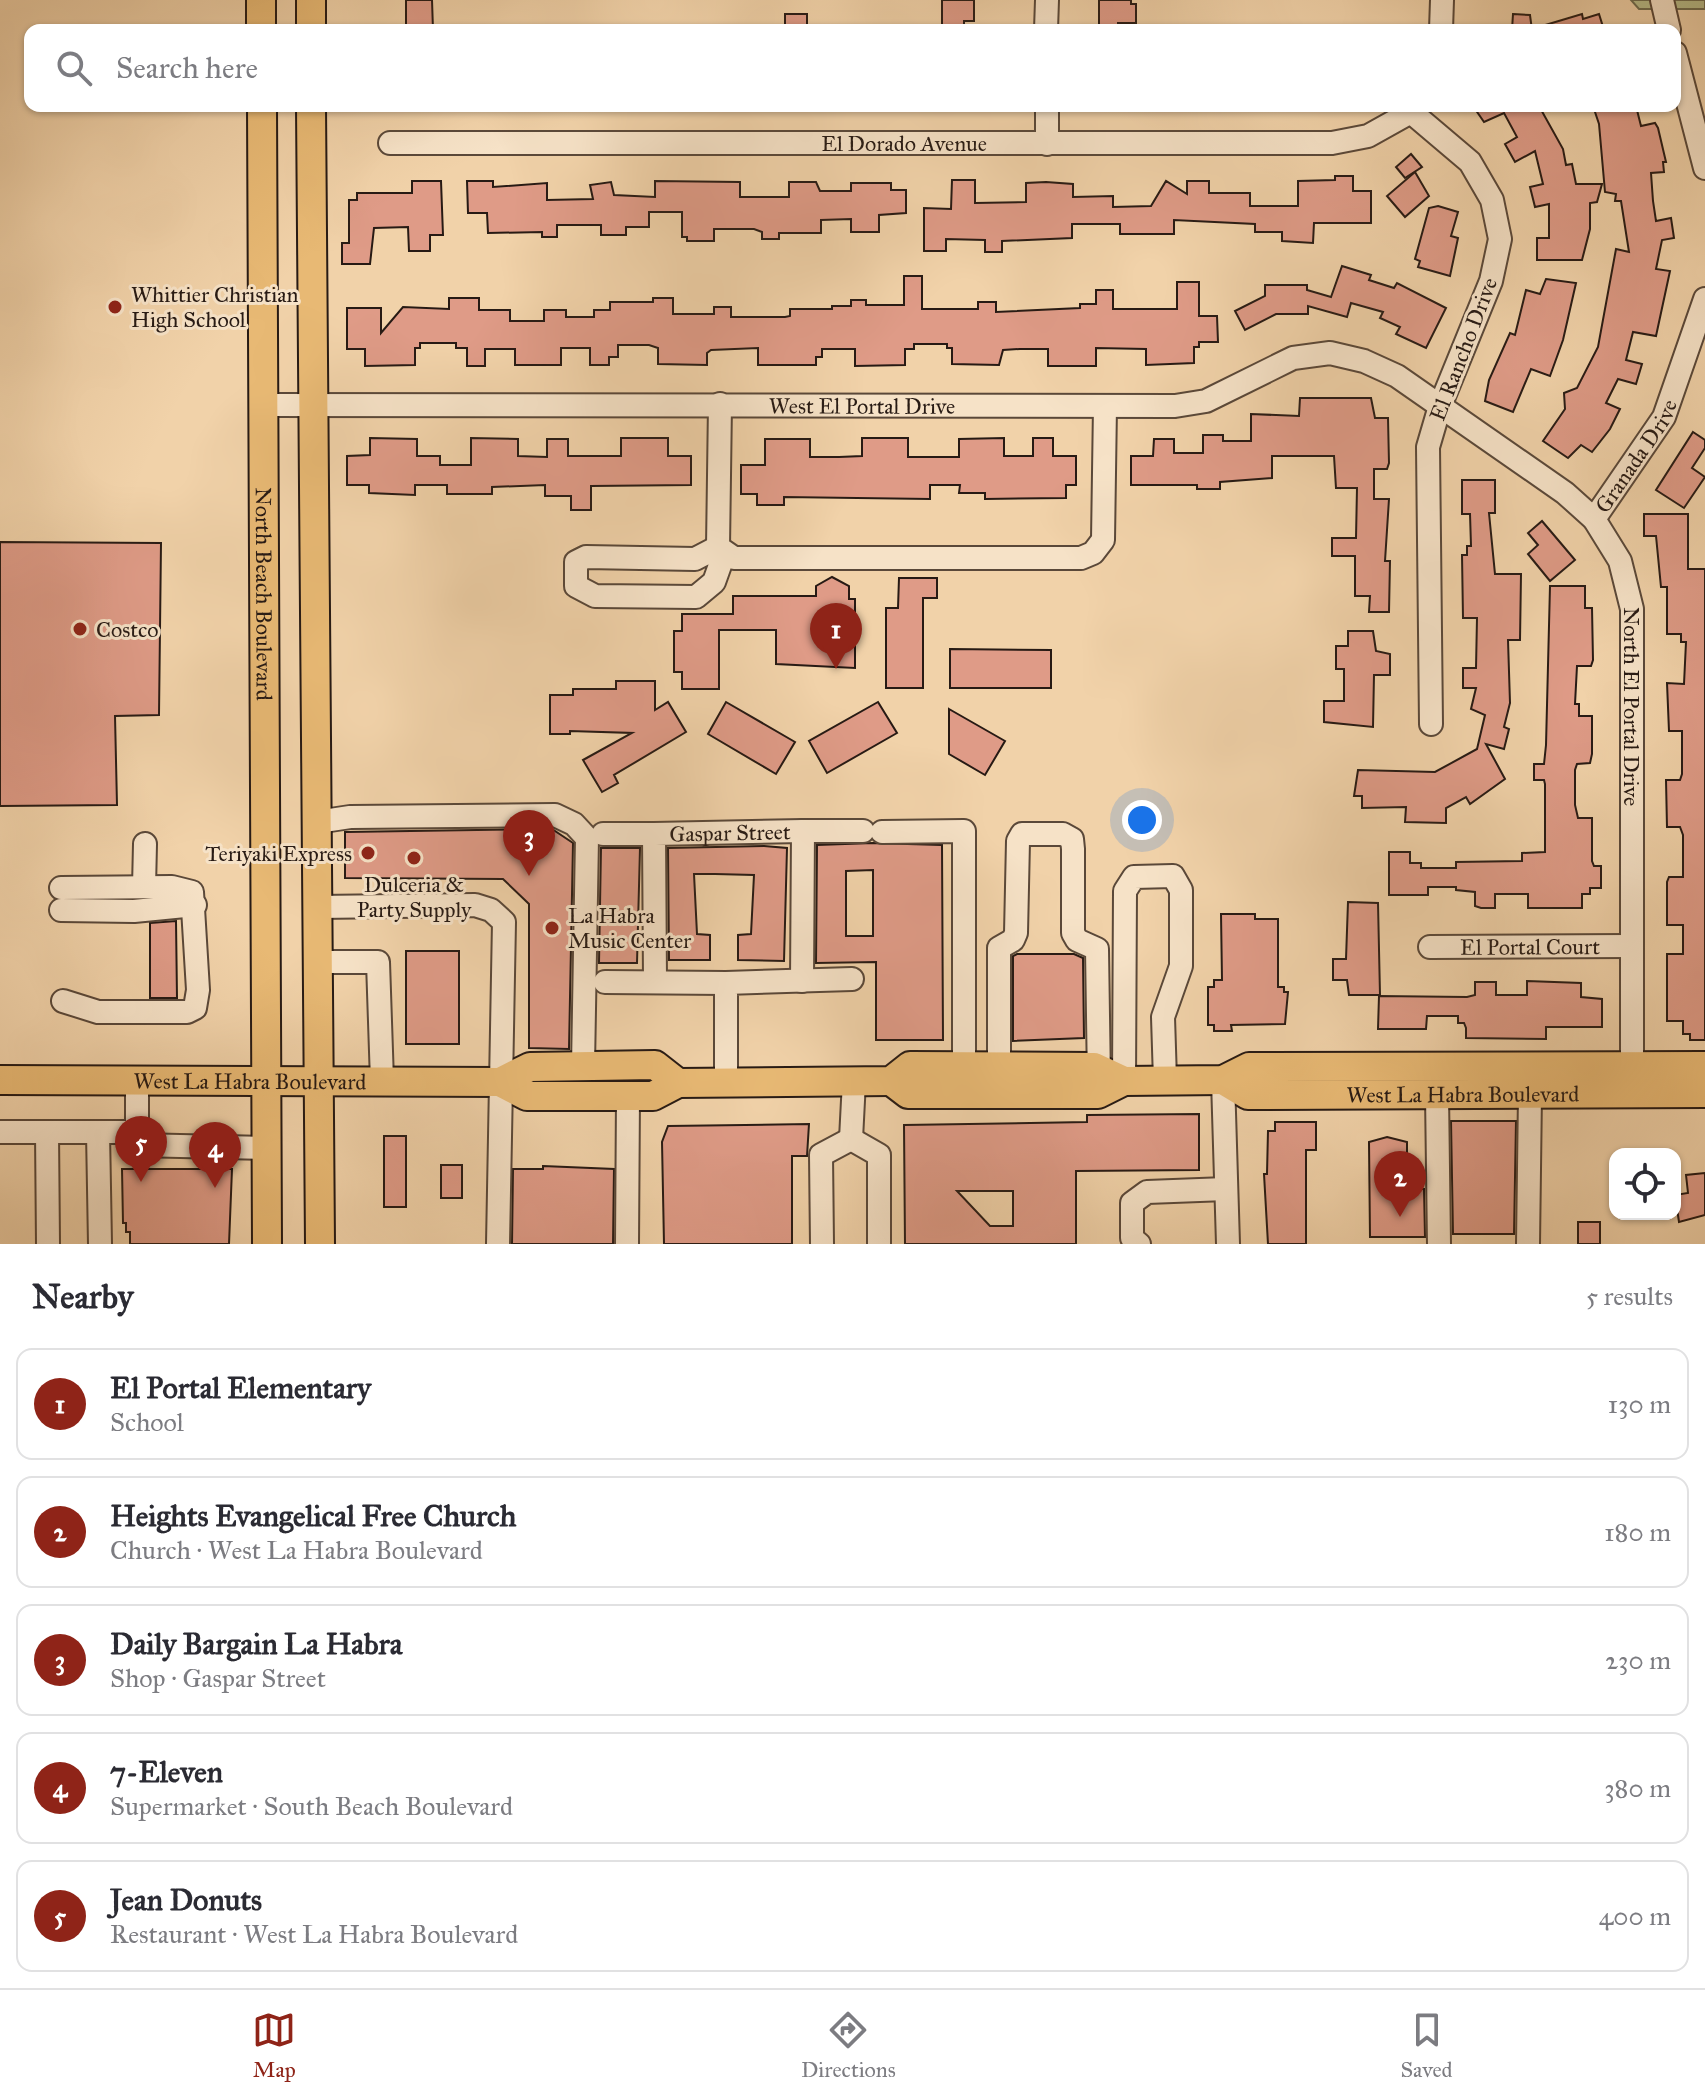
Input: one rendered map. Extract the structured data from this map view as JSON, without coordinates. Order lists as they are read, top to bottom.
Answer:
{
  "streets": {
    "main road": ["North Beach Boulevard", "West La Habra Boulevard"],
    "street": [
      "El Dorado Avenue",
      "El Rancho Drive",
      "West El Portal Drive",
      "Granada Drive",
      "North El Portal Drive",
      "Gaspar Street",
      "El Portal Court"
    ]
  },
  "crossings": [
    ["El Rancho Drive", "West El Portal Drive"],
    ["El Rancho Drive", "North El Portal Drive"],
    ["West El Portal Drive", "North Beach Boulevard"],
    ["West El Portal Drive", "North El Portal Drive"],
    ["Granada Drive", "North El Portal Drive"],
    ["North Beach Boulevard", "West La Habra Boulevard"],
    ["North El Portal Drive", "El Portal Court"],
    ["North El Portal Drive", "West La Habra Boulevard"]
  ],
  "places": [
    "Whittier Christian High School",
    "Costco",
    "Teriyaki Express",
    "Dulceria & Party Supply",
    "La Habra Music Center"
  ],
  "page": {
    "search": "Search here",
    "pins": [
      "1",
      "3",
      "5",
      "4",
      "2"
    ],
    "heading": ["Nearby", "5 results"],
    "list": [
      {
        "mark": "1",
        "name": "El Portal Elementary",
        "note": "School",
        "value": "130 m"
      },
      {
        "mark": "2",
        "name": "Heights Evangelical Free Church",
        "note": "Church · West La Habra Boulevard",
        "value": "180 m"
      },
      {
        "mark": "3",
        "name": "Daily Bargain La Habra",
        "note": "Shop · Gaspar Street",
        "value": "230 m"
      },
      {
        "mark": "4",
        "name": "7-Eleven",
        "note": "Supermarket · South Beach Boulevard",
        "value": "380 m"
      },
      {
        "mark": "5",
        "name": "Jean Donuts",
        "note": "Restaurant · West La Habra Boulevard",
        "value": "400 m"
      }
    ],
    "nav": ["Map", "Directions", "Saved"]
  }
}
